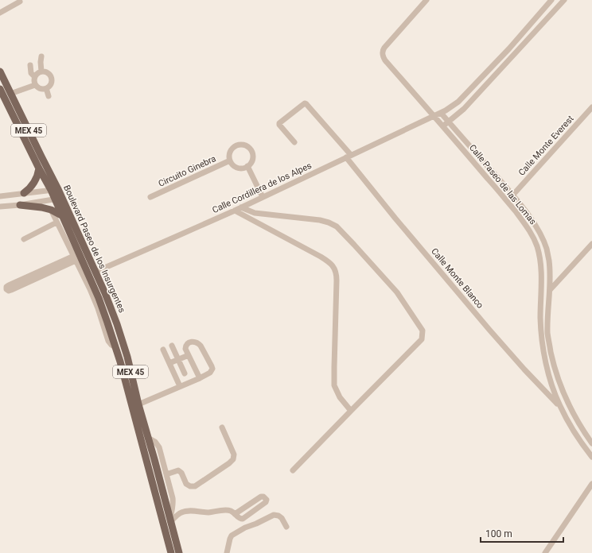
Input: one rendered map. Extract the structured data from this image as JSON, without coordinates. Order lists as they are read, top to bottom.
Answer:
{
  "streets": {
    "main road": ["MEX 45", "Boulevard Paseo de los Insurgentes"],
    "street": [
      "Calle Monte Everest",
      "Circuito Ginebra",
      "Calle Paseo de las Lomas",
      "Calle Cordillera de los Alpes",
      "Calle Monte Blanco"
    ]
  },
  "crossings": [
    ["Calle Monte Everest", "Calle Paseo de las Lomas"],
    ["Calle Paseo de las Lomas", "Calle Cordillera de los Alpes"],
    ["Calle Paseo de las Lomas", "Calle Monte Blanco"],
    ["Calle Cordillera de los Alpes", "Boulevard Paseo de los Insurgentes"],
    ["Calle Cordillera de los Alpes", "Calle Monte Blanco"]
  ],
  "scale_bar": "100 m"
}
